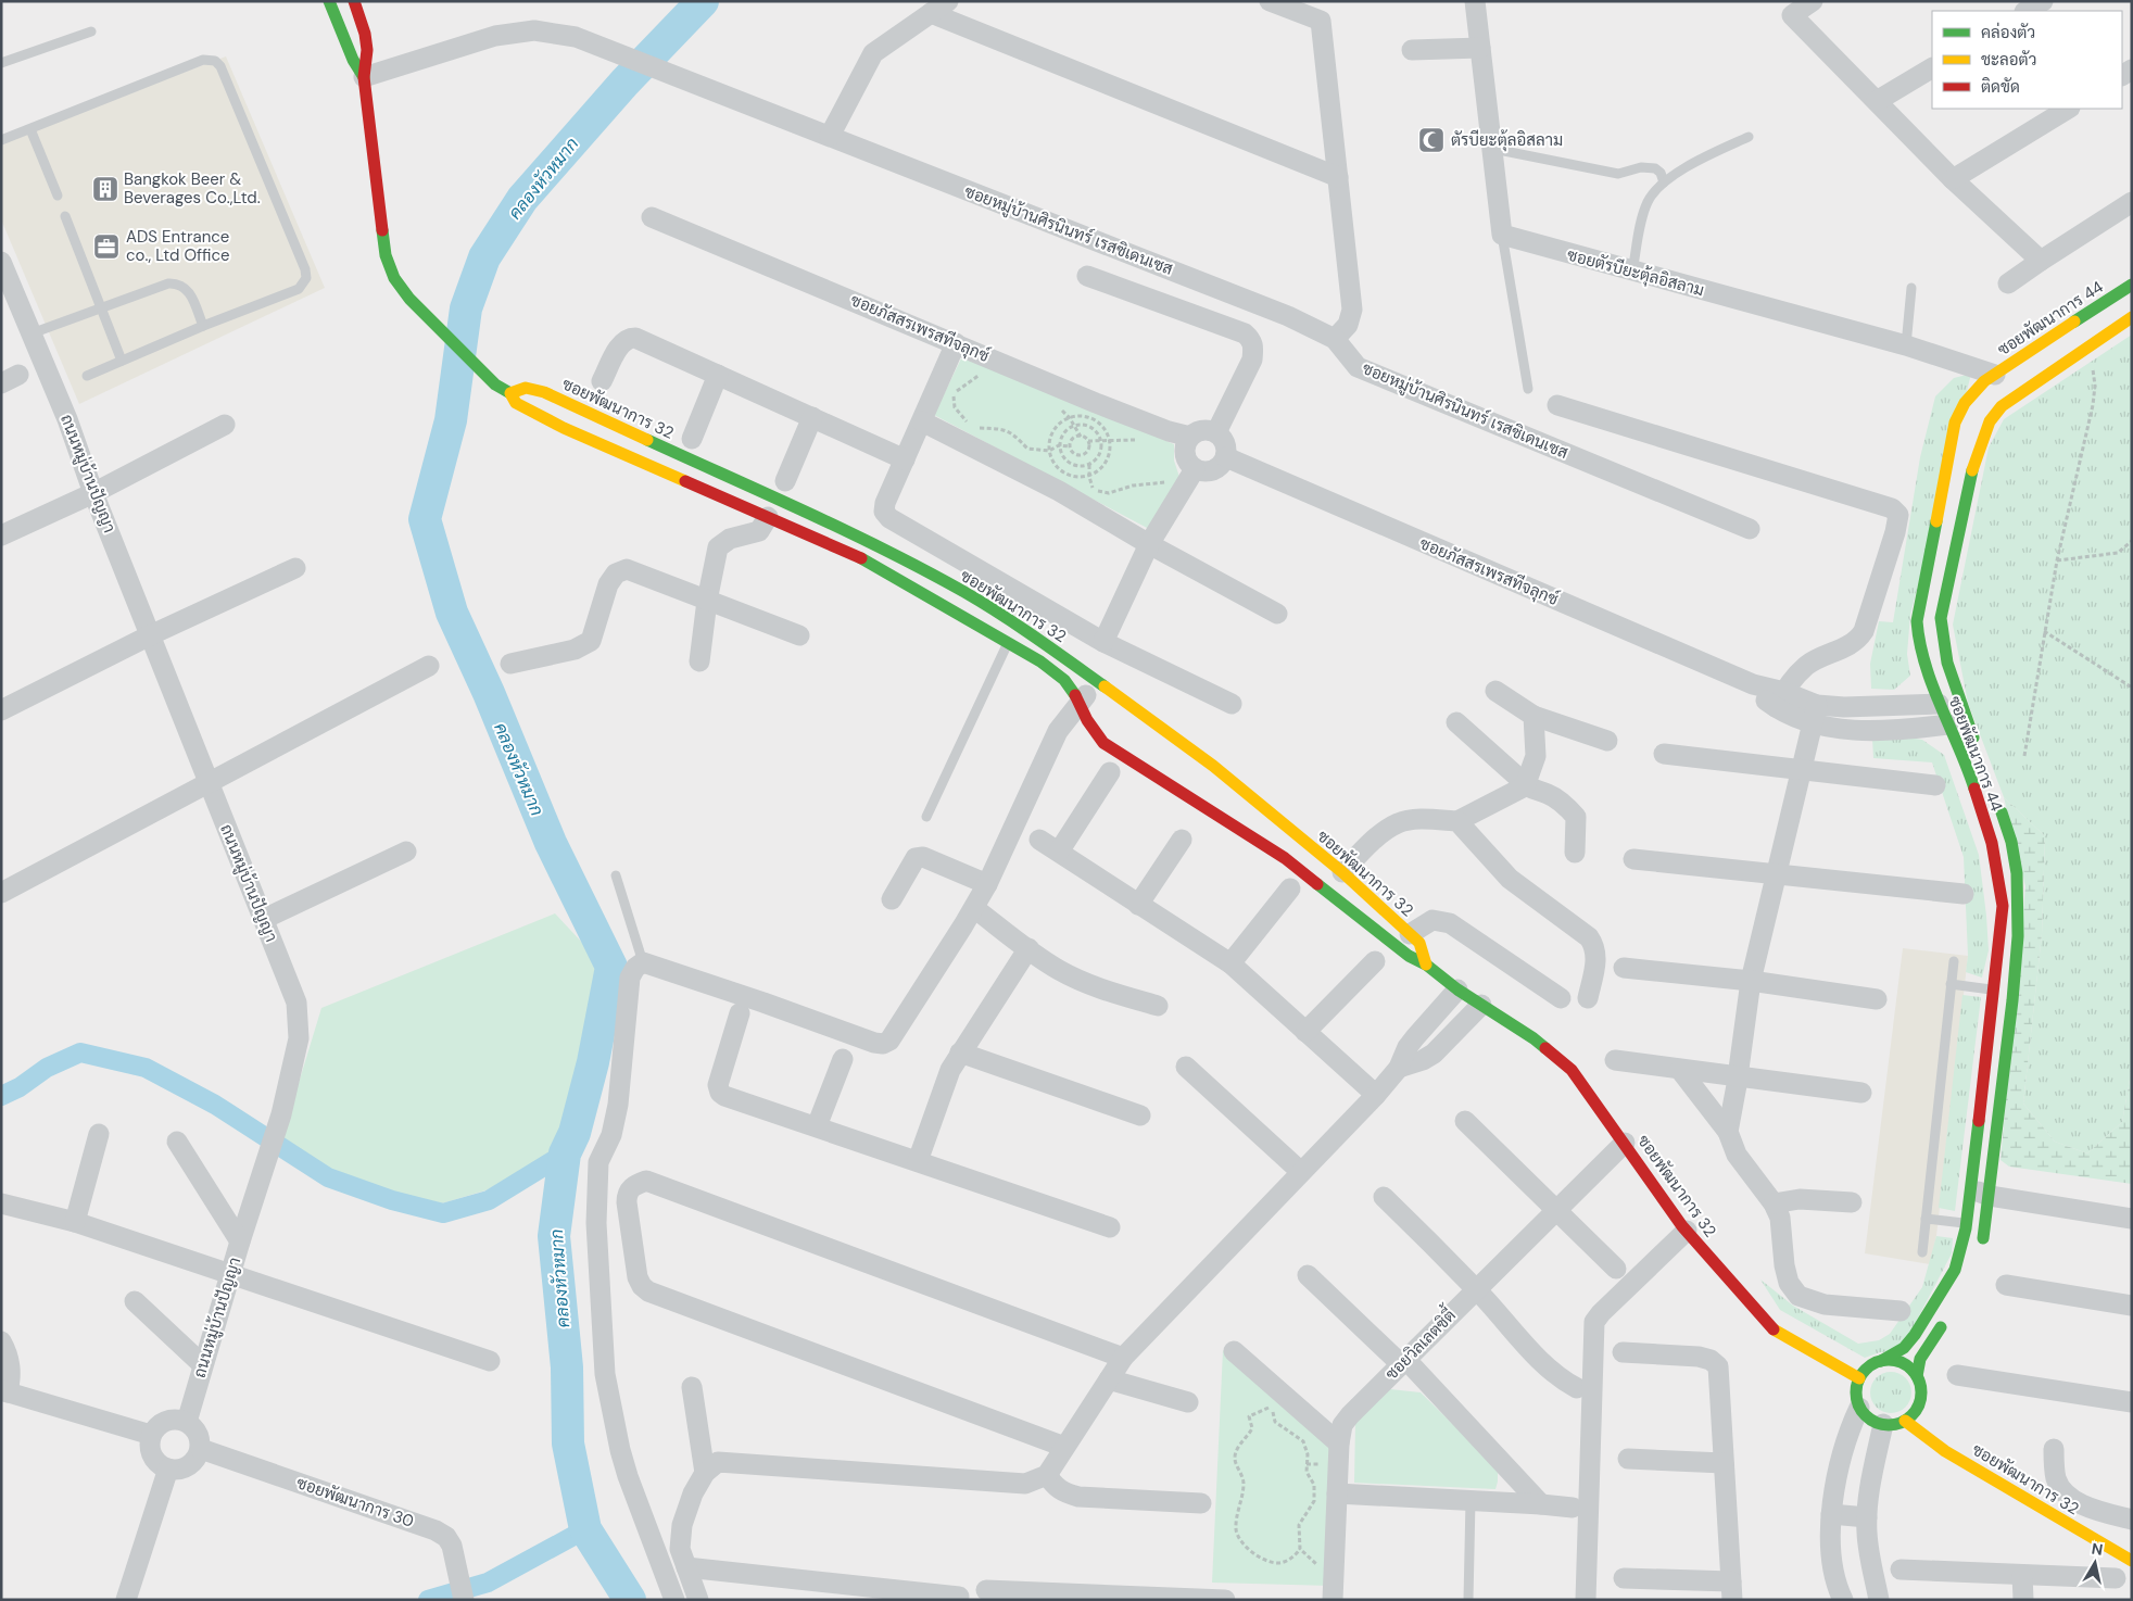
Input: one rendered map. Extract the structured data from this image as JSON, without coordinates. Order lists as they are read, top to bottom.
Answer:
{
  "streets": {
    "street": [
      "ซอยหมู่บ้านศิรนินทร์ เรสซิเดนเซส",
      "ซอยตัรบียะตุ้ลอิสลาม",
      "ซอยพัฒนาการ 44",
      "ซอยภัสสรเพรสทีจลุกซ์",
      "ซอยพัฒนาการ 32",
      "ถนนหมู่บ้านปัญญา",
      "ซอยวิลเลตซิตี้",
      "ซอยพัฒนาการ 30"
    ]
  },
  "crossings": [
    ["ซอยหมู่บ้านศิรนินทร์ เรสซิเดนเซส", "ซอยพัฒนาการ 32"],
    ["ซอยตัรบียะตุ้ลอิสลาม", "ซอยพัฒนาการ 44"],
    ["ซอยพัฒนาการ 44", "ซอยภัสสรเพรสทีจลุกซ์"],
    ["ซอยพัฒนาการ 44", "ซอยพัฒนาการ 32"],
    ["ซอยพัฒนาการ 32", "ซอยวิลเลตซิตี้"],
    ["ถนนหมู่บ้านปัญญา", "ซอยพัฒนาการ 30"]
  ],
  "water": ["คลองหัวหมาก"],
  "places": {
    "mosque": ["ตัรบียะตุ้ลอิสลาม"],
    "building": ["Bangkok Beer & Beverages Co.,Ltd."],
    "office": ["ADS Entrance co., Ltd Office"]
  },
  "legend": ["คล่องตัว", "ชะลอตัว", "ติดขัด"],
  "north": "top"
}
